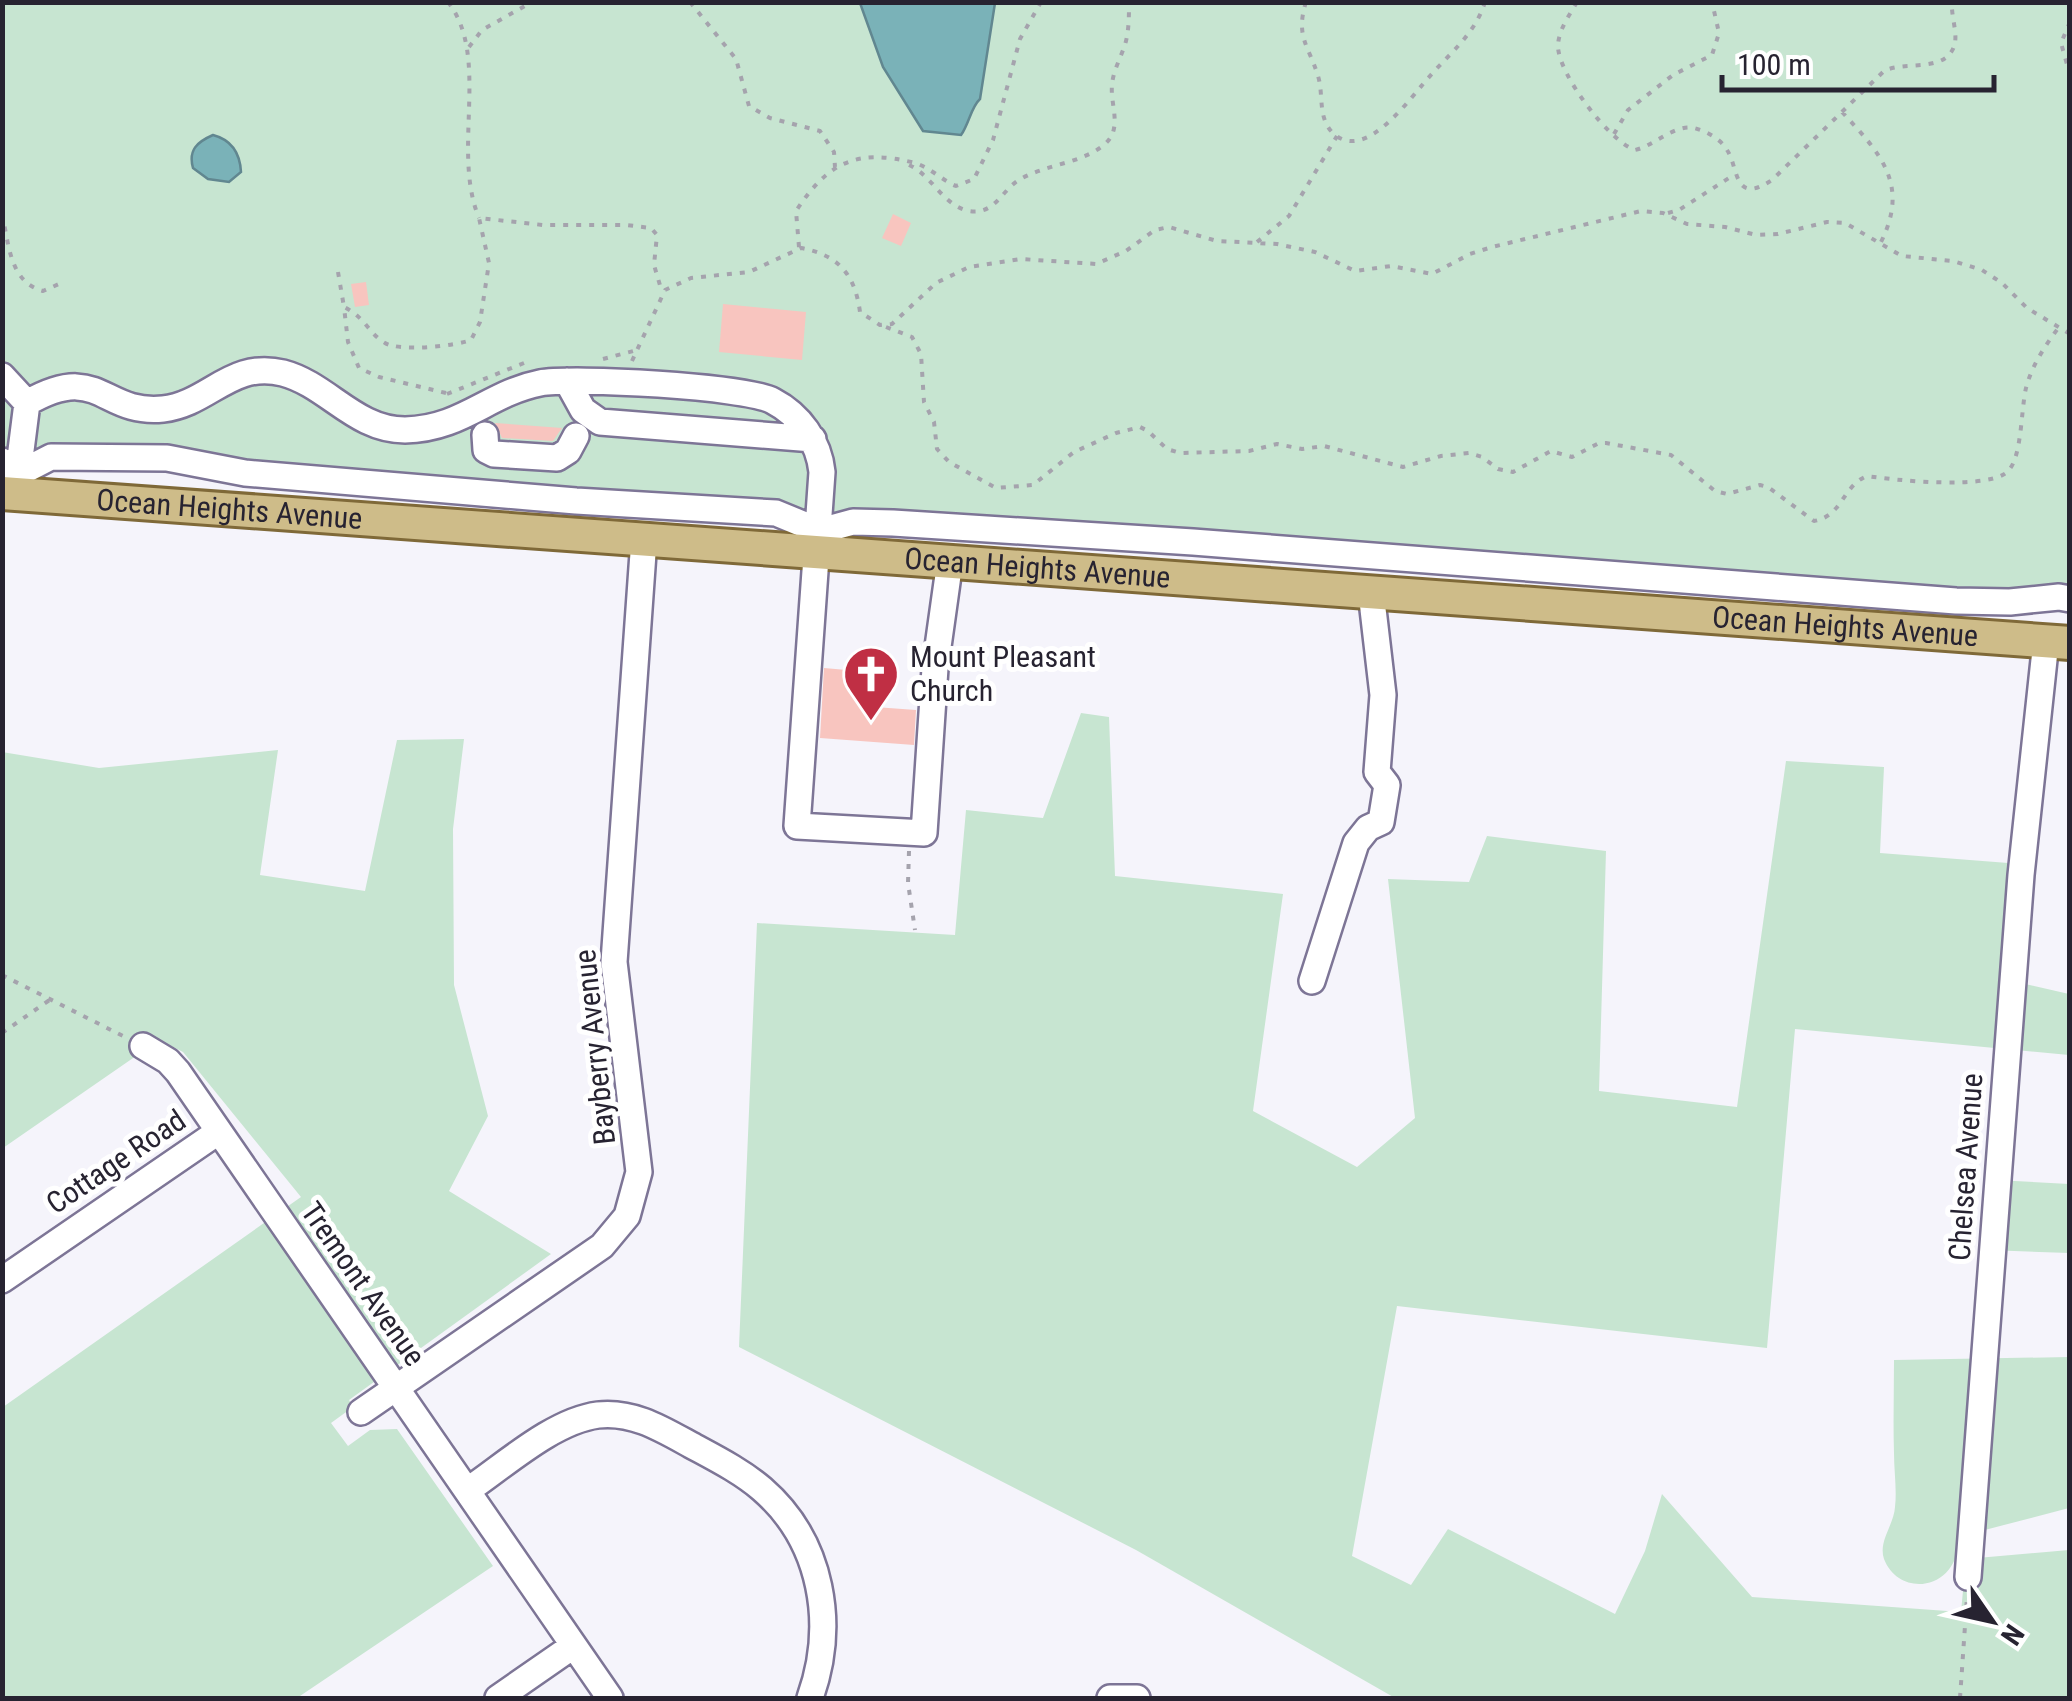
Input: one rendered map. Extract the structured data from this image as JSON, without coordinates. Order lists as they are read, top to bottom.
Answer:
{
  "streets": {
    "main road": ["Ocean Heights Avenue"],
    "street": [
      "Bayberry Avenue",
      "Cottage Road",
      "Chelsea Avenue",
      "Tremont Avenue"
    ]
  },
  "crossings": [
    ["Ocean Heights Avenue", "Bayberry Avenue"],
    ["Ocean Heights Avenue", "Chelsea Avenue"],
    ["Bayberry Avenue", "Tremont Avenue"],
    ["Cottage Road", "Tremont Avenue"]
  ],
  "places": {
    "church": ["Mount Pleasant Church"]
  },
  "scale_bar": "100 m",
  "north": "bottom right"
}
